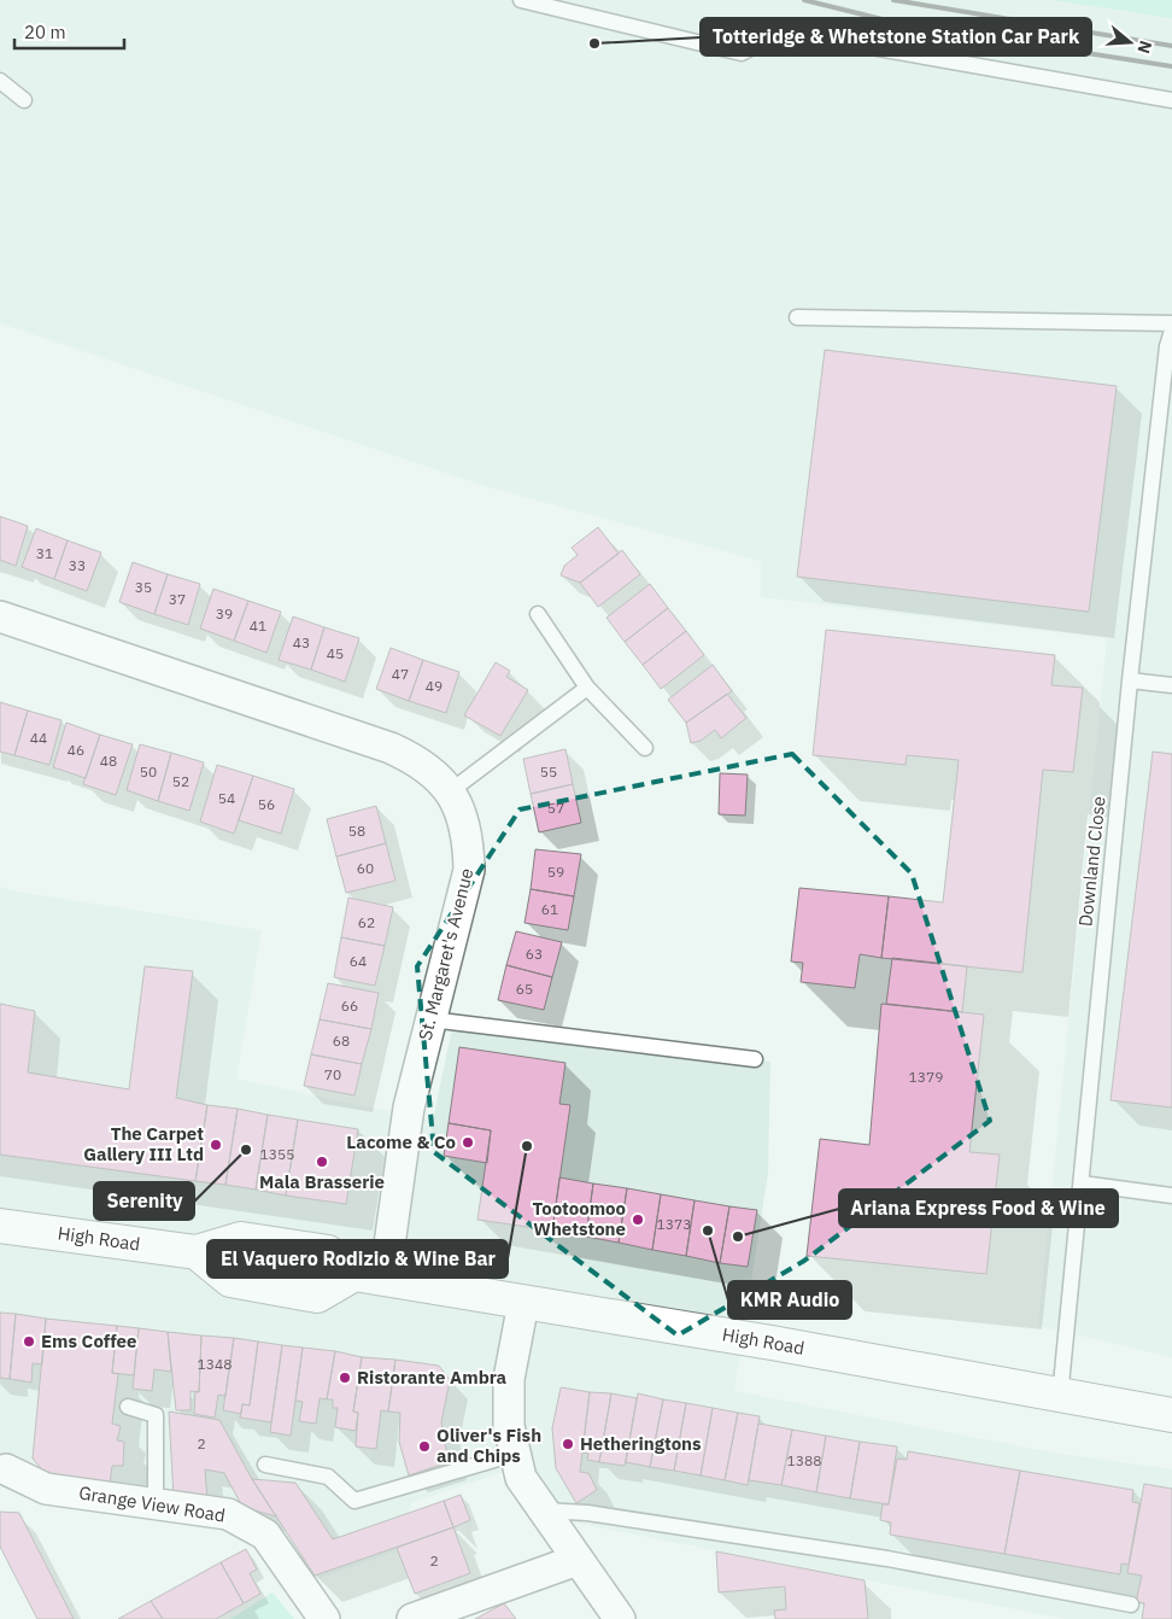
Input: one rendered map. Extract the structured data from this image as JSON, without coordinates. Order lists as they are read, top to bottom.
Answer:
{
  "streets": {
    "main road": ["High Road"],
    "street": ["St. Margaret's Avenue", "Grange View Road"],
    "lane": ["Downland Close"]
  },
  "crossings": [
    ["Downland Close", "High Road"],
    ["St. Margaret's Avenue", "High Road"]
  ],
  "places": [
    "Totteridge & Whetstone Station Car Park",
    "Lacome & Co",
    "The Carpet Gallery III Ltd",
    "El Vaquero Rodizio & Wine Bar",
    "Serenity",
    "Mala Brasserie",
    "Tootoomoo Whetstone",
    "KMR Audio",
    "Ariana Express Food & Wine",
    "Ems Coffee",
    "Ristorante Ambra",
    "Hetheringtons",
    "Oliver's Fish and Chips"
  ],
  "house_numbers": [
    "31",
    "33",
    "35",
    "37",
    "39",
    "41",
    "43",
    "45",
    "47",
    "49",
    "44",
    "46",
    "48",
    "50",
    "55",
    "52",
    "54",
    "56",
    "57",
    "58",
    "60",
    "59",
    "61",
    "62",
    "63",
    "64",
    "65",
    "66",
    "68",
    "70",
    "1379",
    "1355",
    "1373",
    "1348",
    "2",
    "1388",
    "2"
  ],
  "scale_bar": "20 m",
  "north": "right"
}
